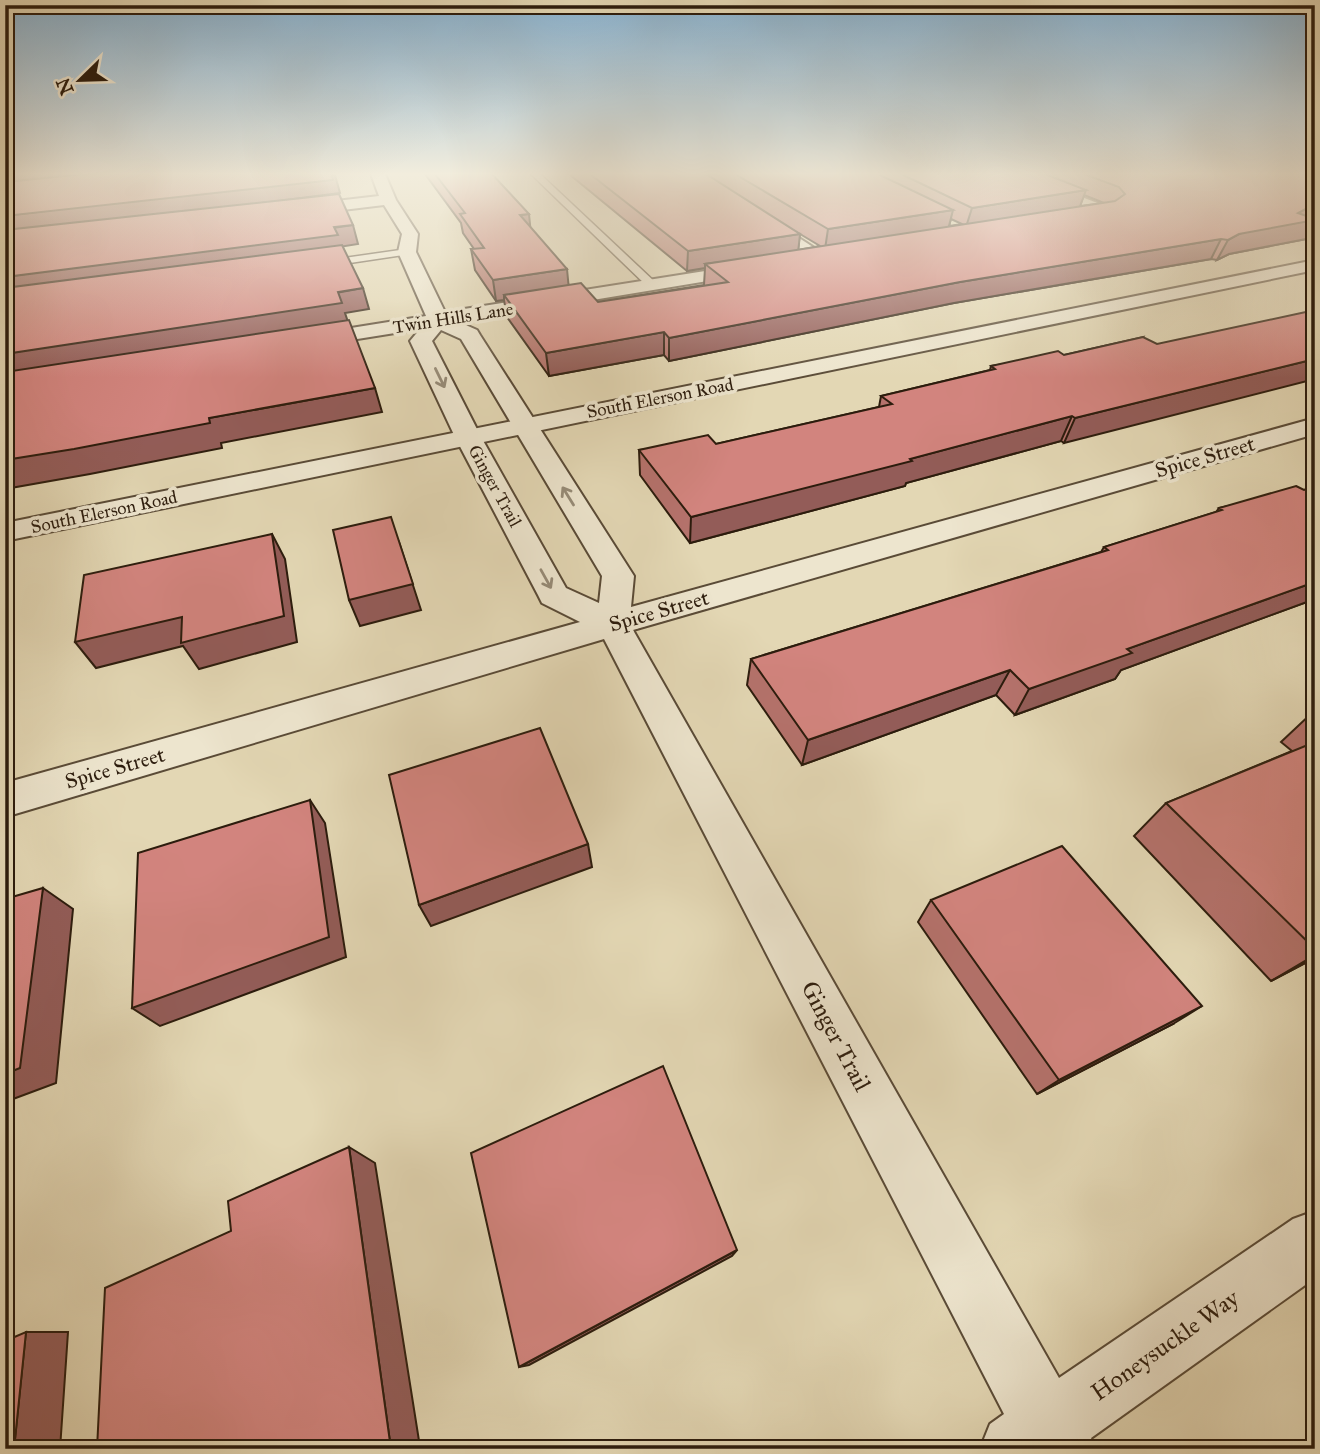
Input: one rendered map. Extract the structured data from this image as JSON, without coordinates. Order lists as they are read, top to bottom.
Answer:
{
  "streets": {
    "street": [
      "Twin Hills Lane",
      "South Elerson Road",
      "Spice Street",
      "Ginger Trail",
      "Honeysuckle Way"
    ]
  },
  "crossings": [
    ["Twin Hills Lane", "Ginger Trail"],
    ["South Elerson Road", "Ginger Trail"],
    ["Spice Street", "Ginger Trail"],
    ["Ginger Trail", "Honeysuckle Way"]
  ],
  "north": "bottom left"
}
